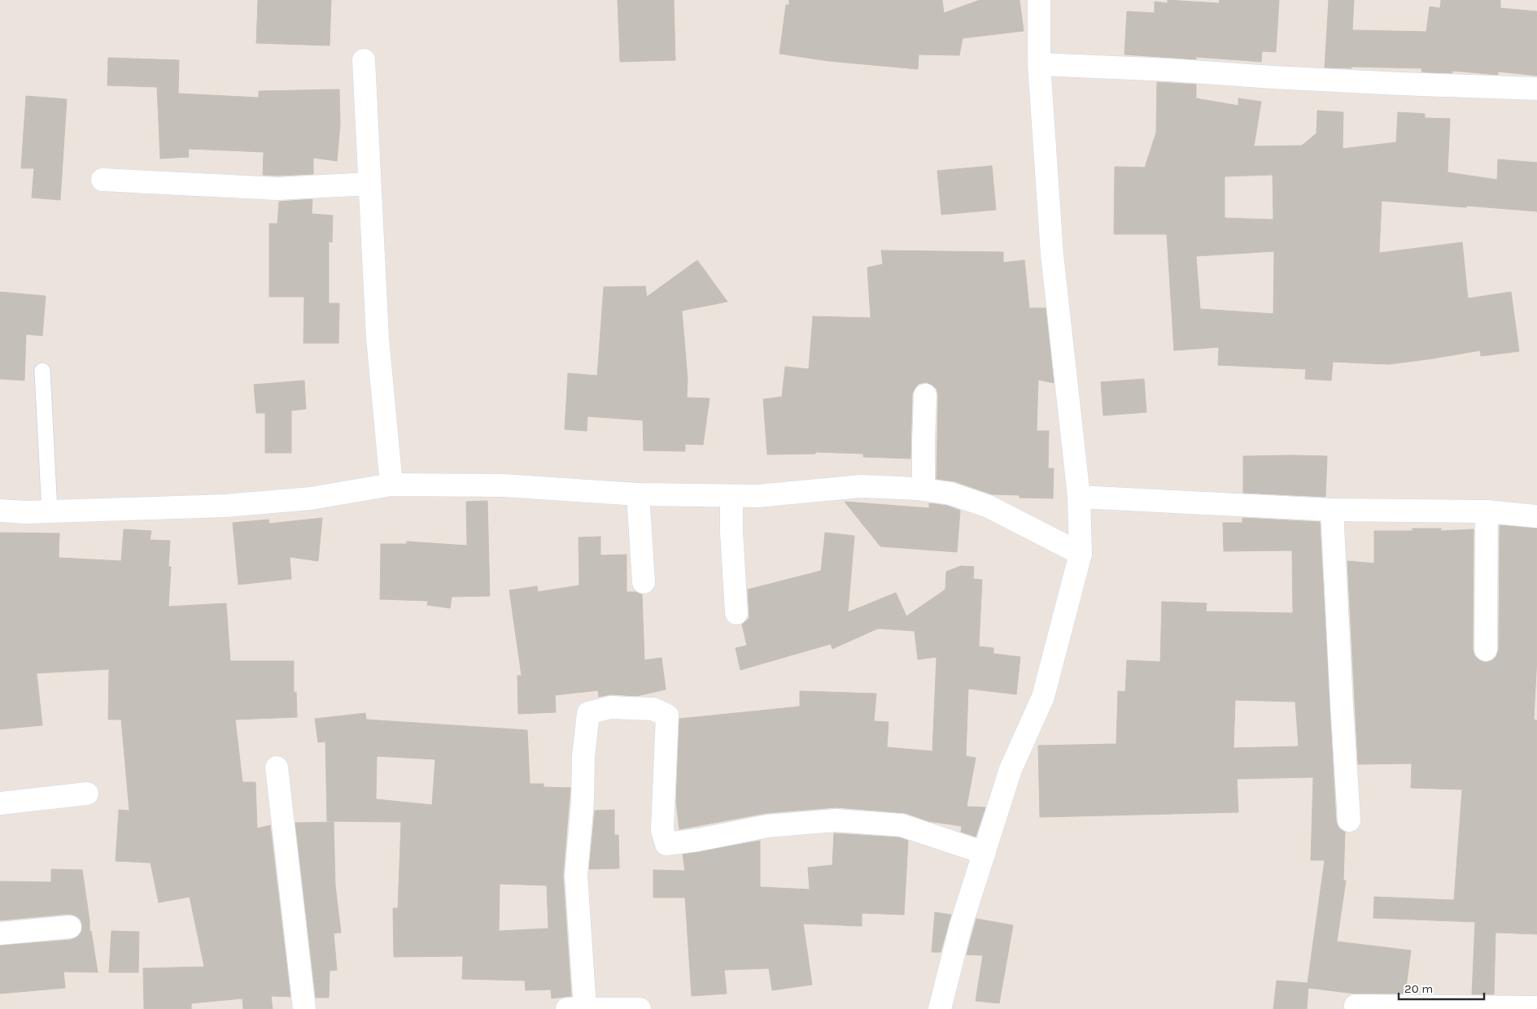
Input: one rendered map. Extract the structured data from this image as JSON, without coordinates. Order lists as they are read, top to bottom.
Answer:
{
  "scale_bar": "20 m"
}
